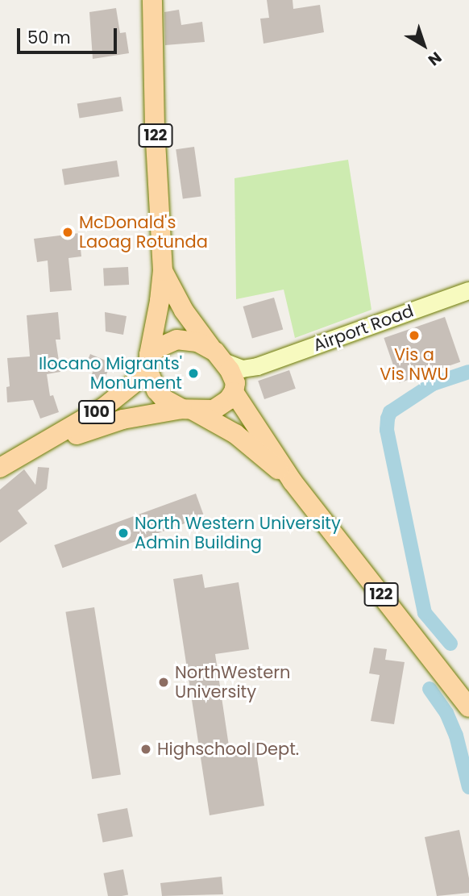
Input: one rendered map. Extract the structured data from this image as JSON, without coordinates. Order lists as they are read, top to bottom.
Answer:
{
  "streets": {
    "main road": ["122", "Airport Road", "100"]
  },
  "crossings": [
    ["122", "100"],
    ["Airport Road", "100"]
  ],
  "places": [
    "McDonald's Laoag Rotunda",
    "Vis a Vis NWU",
    "Ilocano Migrants' Monument",
    "North Western University Admin Building",
    "NorthWestern University",
    "Highschool Dept."
  ],
  "scale_bar": "50 m",
  "north": "bottom right"
}
